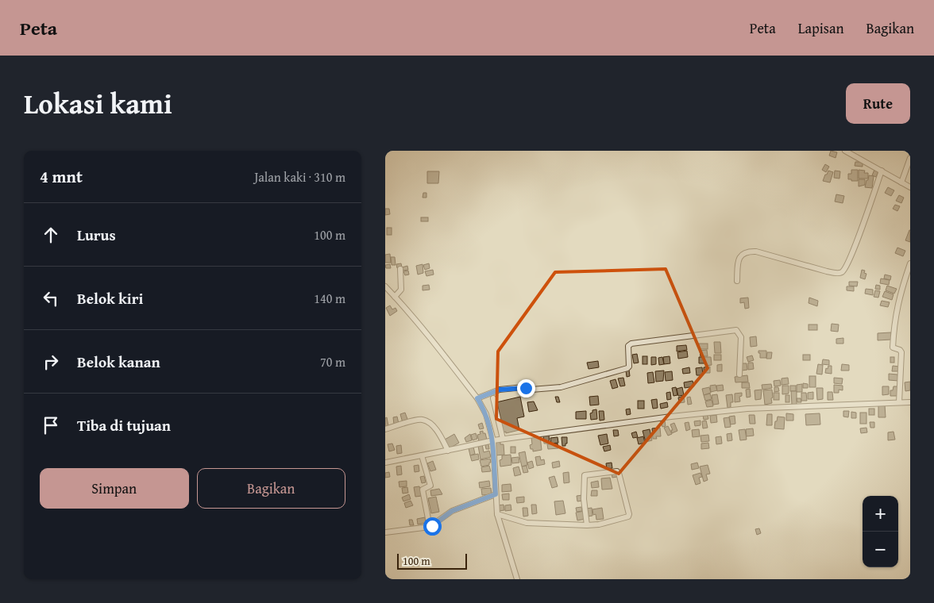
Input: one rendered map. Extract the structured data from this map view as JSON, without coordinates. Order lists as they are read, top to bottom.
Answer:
{
  "scale_bar": "100 m",
  "page": {
    "header": "Peta",
    "nav": ["Peta", "Lapisan", "Bagikan"],
    "title": "Lokasi kami",
    "buttons": [
      "Rute",
      ["Simpan", "Bagikan"]
    ],
    "heading": ["4 mnt", "Jalan kaki · 310 m"],
    "list": [
      ["Lurus", "100 m"],
      ["Belok kiri", "140 m"],
      ["Belok kanan", "70 m"],
      "Tiba di tujuan"
    ],
    "map_buttons": ["+", "−"],
    "scale": "100 m"
  }
}
